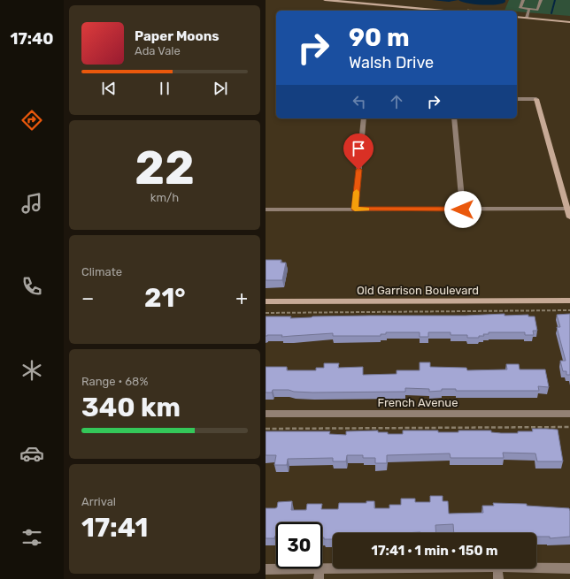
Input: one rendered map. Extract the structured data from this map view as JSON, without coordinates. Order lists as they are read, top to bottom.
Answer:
{
  "streets": {
    "street": ["Old Garrison Boulevard", "French Avenue"]
  },
  "page": {
    "tabs": "17:40",
    "turn": ["90 m", "Walsh Drive"],
    "song": ["Paper Moons", "Ada Vale"],
    "tile": [
      ["22", "km/h"],
      "Climate",
      ["Range · 68%", "340 km"],
      ["Arrival", "17:41"]
    ],
    "heat": ["−", "21°", "+"],
    "limit": "30",
    "trip": "17:41 · 1 min · 150 m"
  }
}
